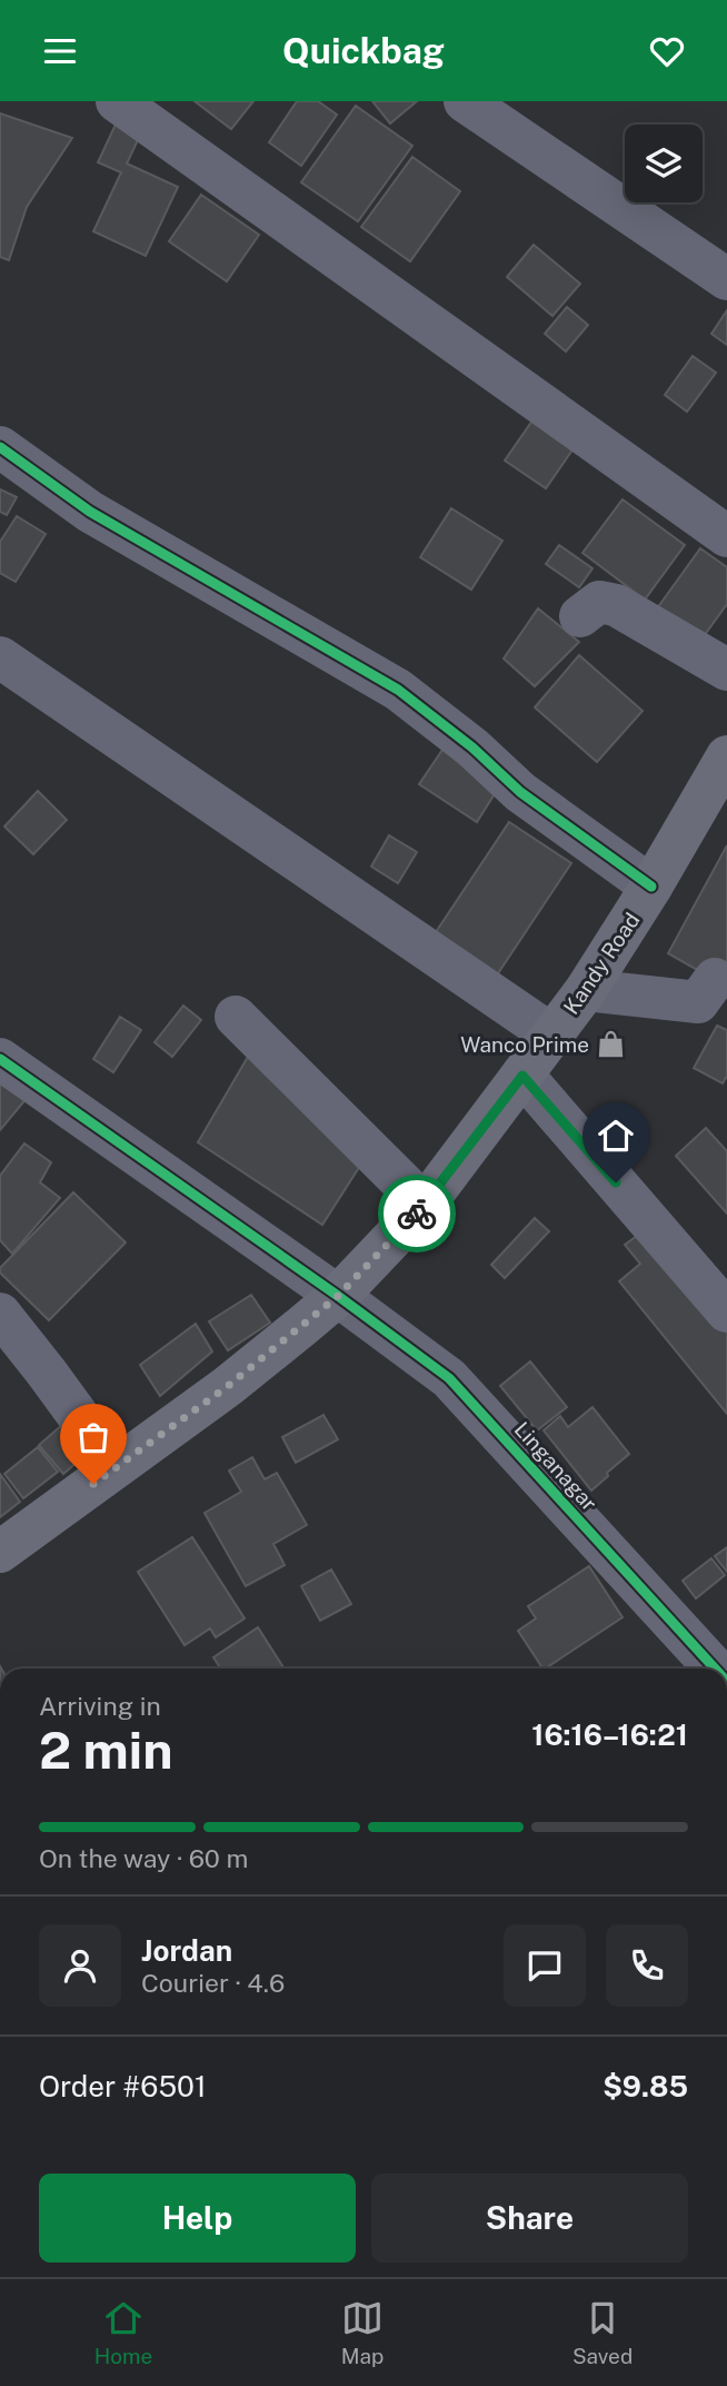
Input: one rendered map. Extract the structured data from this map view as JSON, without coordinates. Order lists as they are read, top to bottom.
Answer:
{
  "streets": {
    "highway": ["Kandy Road"],
    "street": ["Linganagar"]
  },
  "crossings": [
    ["Kandy Road", "Linganagar"]
  ],
  "places": {
    "shop": ["Wanco Prime"]
  },
  "page": {
    "header": "Quickbag",
    "heading": ["2 min", "Arriving in", "16:16–16:21"],
    "panel": [
      "Jordan",
      "Courier · 4.6",
      "Order #6501",
      "$9.85"
    ],
    "bar": "On the way · 60 m",
    "buttons": ["Help", "Share"],
    "tabs": ["Home", "Map", "Saved"]
  }
}
